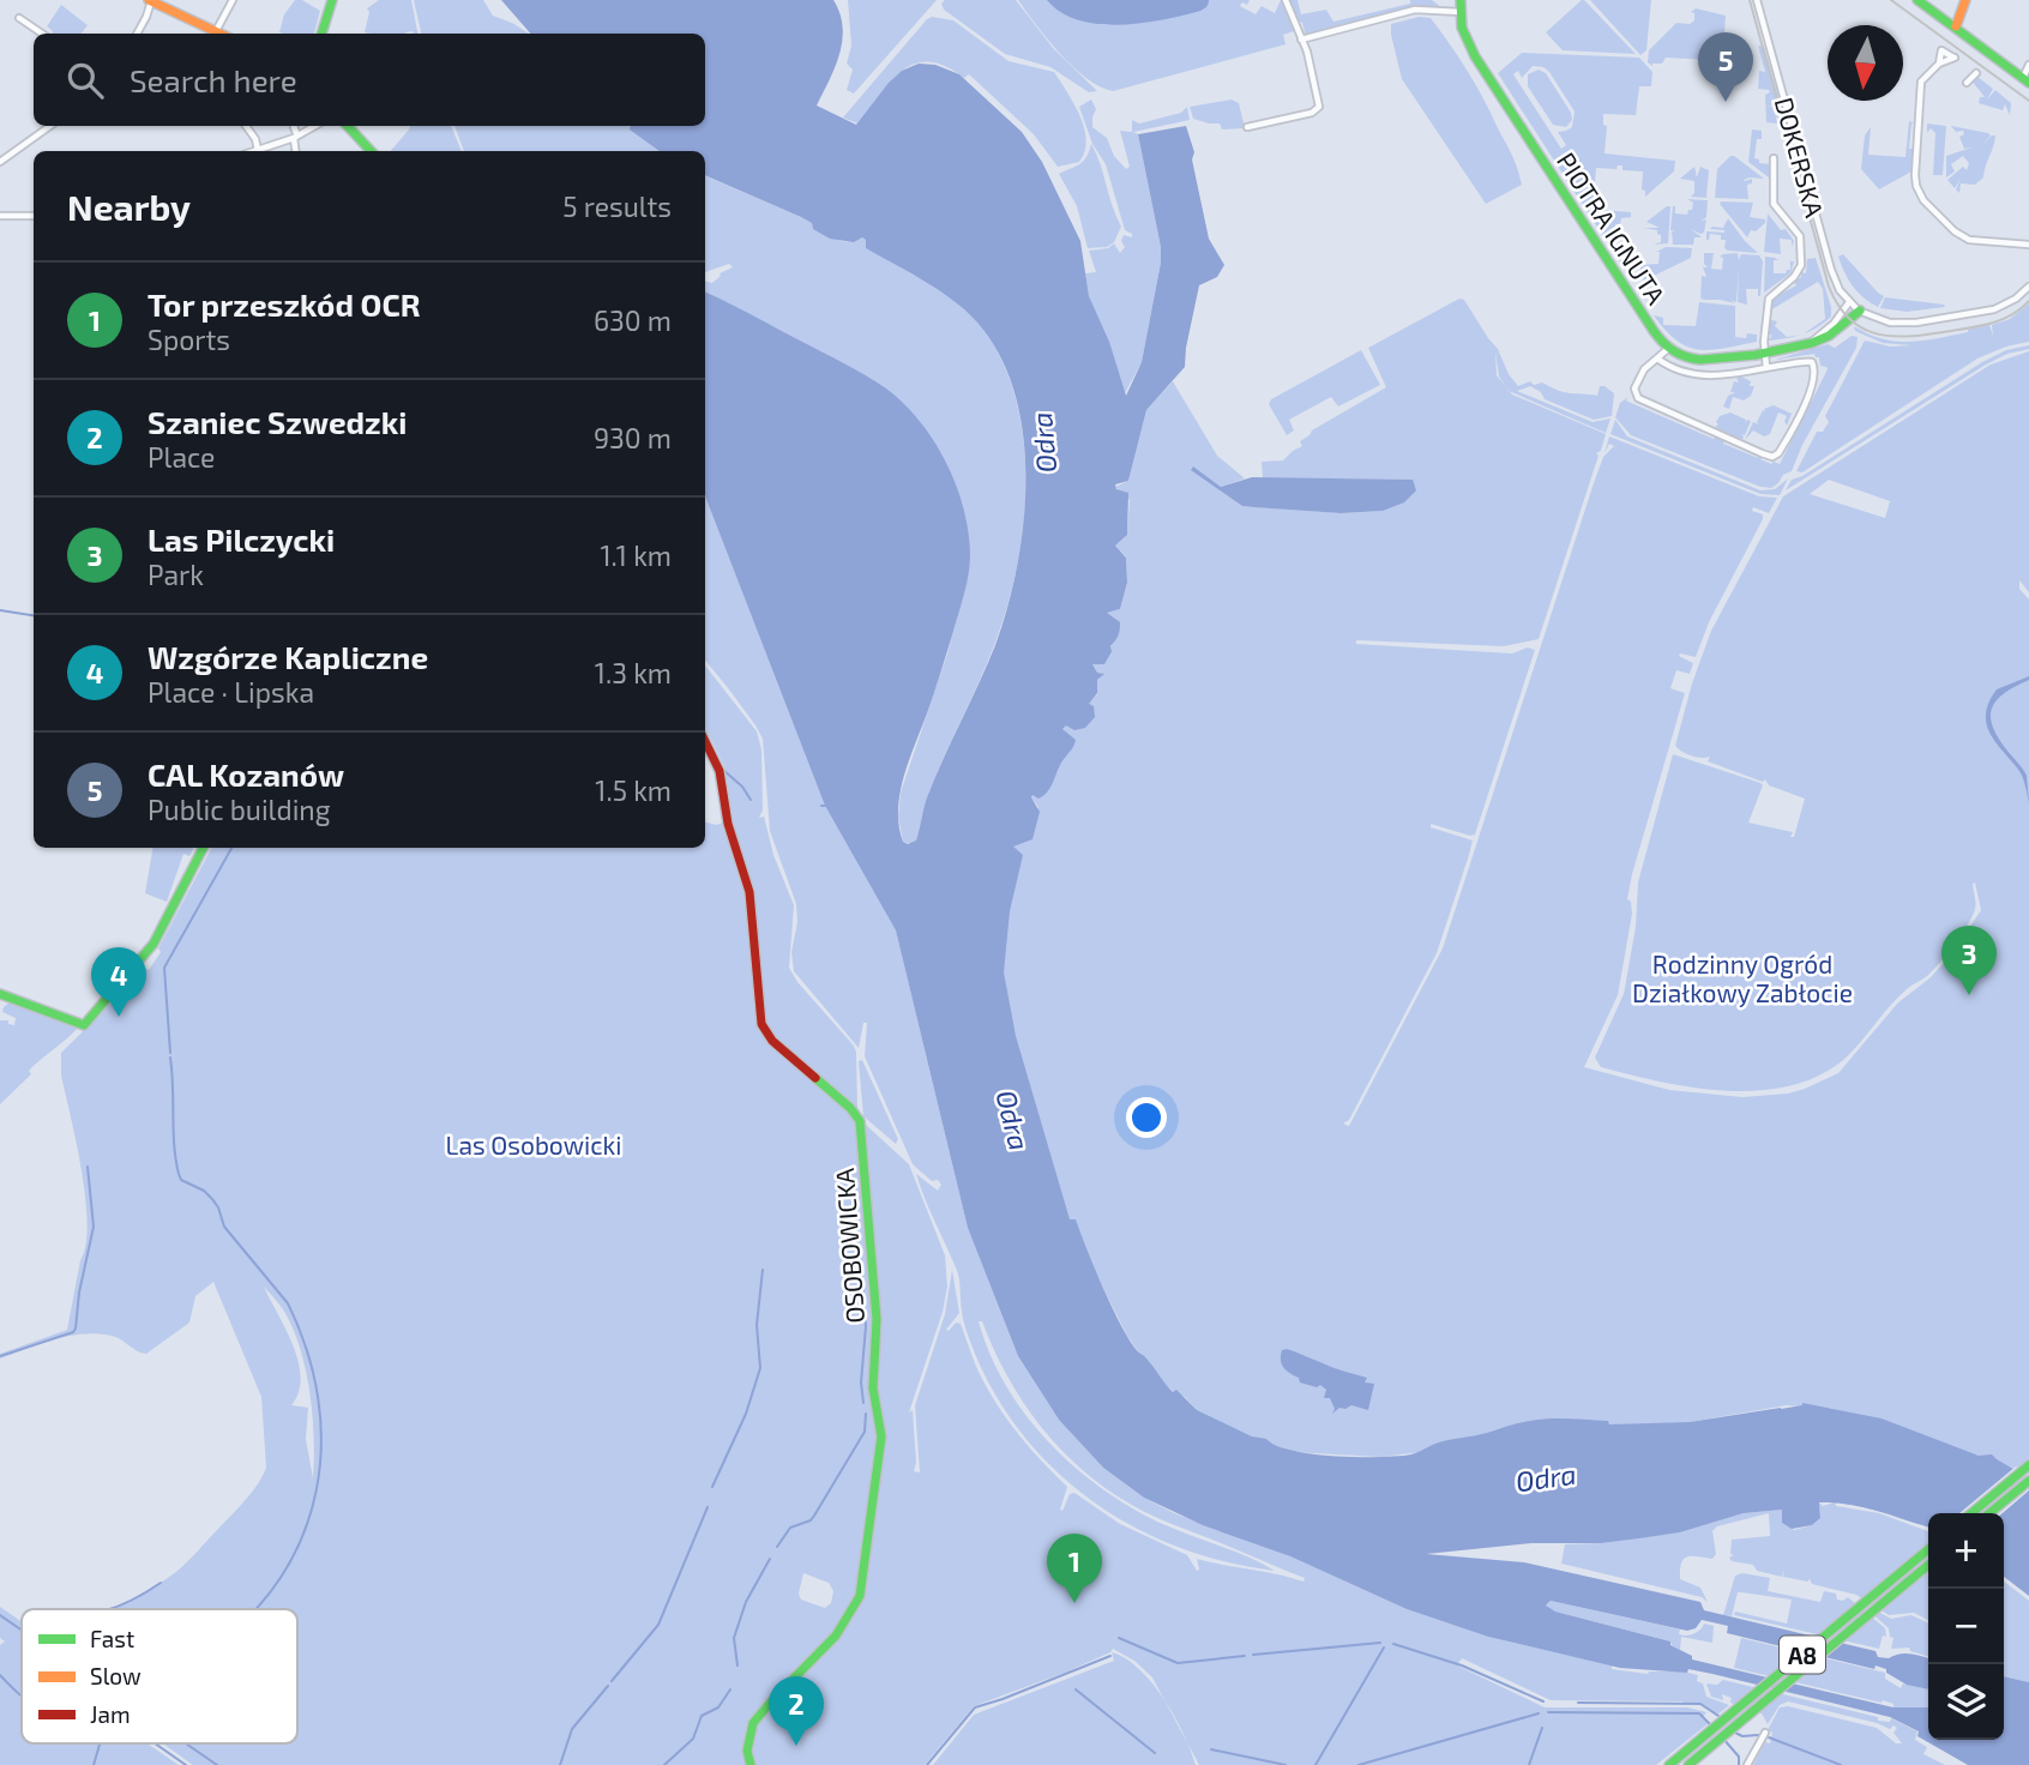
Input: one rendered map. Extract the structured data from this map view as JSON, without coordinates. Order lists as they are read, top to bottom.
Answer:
{
  "streets": {
    "main road": ["PIOTRA IGNUTA", "OSOBOWICKA", "A8"],
    "street": ["DOKERSKA"]
  },
  "water": ["Odra"],
  "parks": ["Rodzinny Ogród Działkowy Zabłocie", "Las Osobowicki"],
  "legend": ["Fast", "Slow", "Jam"],
  "north": "bottom",
  "page": {
    "pins": [
      "5",
      "3",
      "4",
      "1",
      "2"
    ],
    "search": "Search here",
    "heading": ["Nearby", "5 results"],
    "list": [
      {
        "mark": "1",
        "name": "Tor przeszkód OCR",
        "note": "Sports",
        "value": "630 m"
      },
      {
        "mark": "2",
        "name": "Szaniec Szwedzki",
        "note": "Place",
        "value": "930 m"
      },
      {
        "mark": "3",
        "name": "Las Pilczycki",
        "note": "Park",
        "value": "1.1 km"
      },
      {
        "mark": "4",
        "name": "Wzgórze Kapliczne",
        "note": "Place · Lipska",
        "value": "1.3 km"
      },
      {
        "mark": "5",
        "name": "CAL Kozanów",
        "note": "Public building",
        "value": "1.5 km"
      }
    ],
    "map_buttons": ["+", "−"]
  }
}
